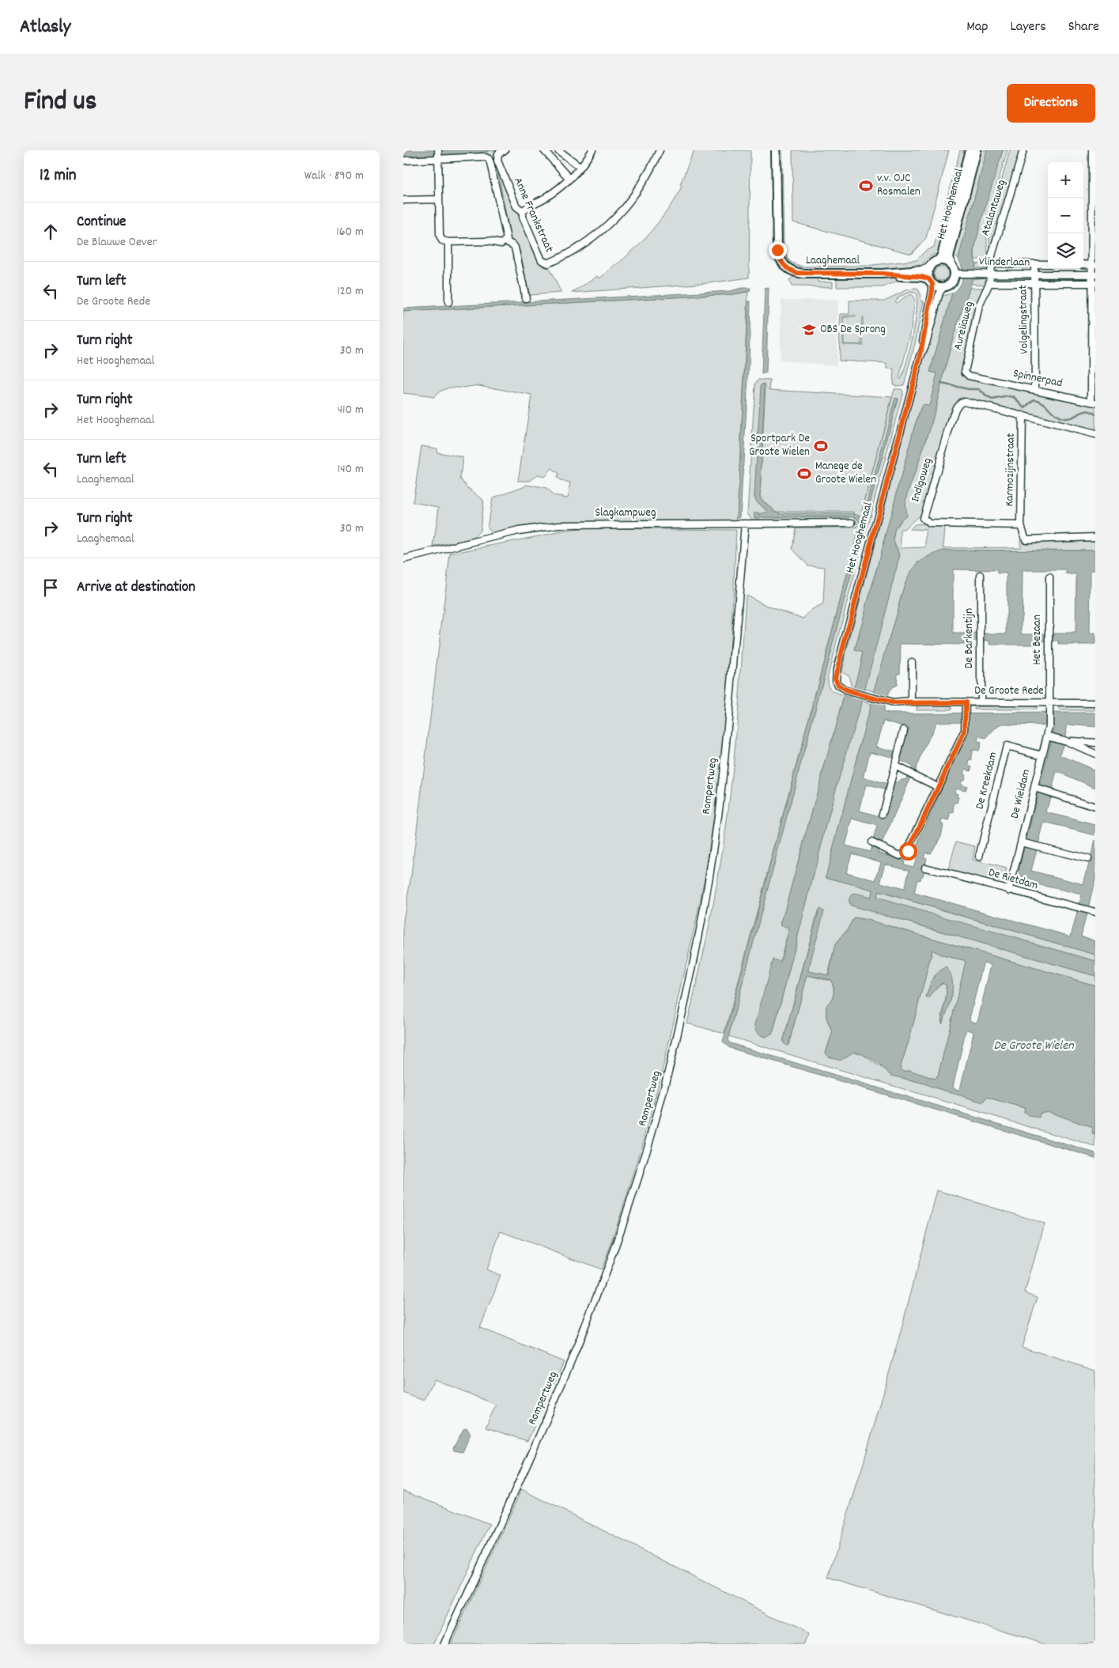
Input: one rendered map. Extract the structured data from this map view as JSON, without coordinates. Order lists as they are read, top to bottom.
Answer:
{
  "streets": {
    "street": [
      "Het Hooghemaal",
      "Atalantaweg",
      "Anne Frankstraat",
      "Laaghemaal",
      "Vlinderlaan",
      "Volgelingstraat",
      "Aureliaweg",
      "Spinnerpad",
      "Karmozijnstraat",
      "Indigoweg",
      "Slagkampweg",
      "De Barkentijn",
      "Het Bezaan",
      "De Groote Rede",
      "De Kreekdam",
      "Rompertweg",
      "De Wieldam",
      "De Rietdam"
    ]
  },
  "crossings": [
    ["Het Hooghemaal", "Laaghemaal"],
    ["Het Hooghemaal", "Vlinderlaan"],
    ["Het Hooghemaal", "De Groote Rede"],
    ["Atalantaweg", "Vlinderlaan"],
    ["Atalantaweg", "Aureliaweg"],
    ["Laaghemaal", "Vlinderlaan"],
    ["Vlinderlaan", "Volgelingstraat"],
    ["Vlinderlaan", "Aureliaweg"],
    ["Volgelingstraat", "Spinnerpad"],
    ["Aureliaweg", "Spinnerpad"],
    ["Karmozijnstraat", "Indigoweg"],
    ["Slagkampweg", "Rompertweg"],
    ["De Barkentijn", "De Groote Rede"],
    ["Het Bezaan", "De Groote Rede"],
    ["Het Bezaan", "De Wieldam"],
    ["De Groote Rede", "De Wieldam"],
    ["De Kreekdam", "De Wieldam"],
    ["De Wieldam", "De Rietdam"]
  ],
  "water": ["De Groote Wielen"],
  "places": {
    "sports": ["v.v. OJC Rosmalen", "Sportpark De Groote Wielen", "Manege de Groote Wielen"],
    "school or university": ["OBS De Sprong"]
  },
  "page": {
    "header": "Atlasly",
    "nav": ["Map", "Layers", "Share"],
    "title": "Find us",
    "buttons": "Directions",
    "heading": ["12 min", "Walk · 890 m"],
    "map_buttons": ["+", "−"],
    "list": [
      ["Continue", "De Blauwe Oever", "160 m"],
      ["Turn left", "De Groote Rede", "120 m"],
      ["Turn right", "Het Hooghemaal", "30 m"],
      ["Turn right", "Het Hooghemaal", "410 m"],
      ["Turn left", "Laaghemaal", "140 m"],
      ["Turn right", "Laaghemaal", "30 m"],
      "Arrive at destination"
    ]
  }
}
